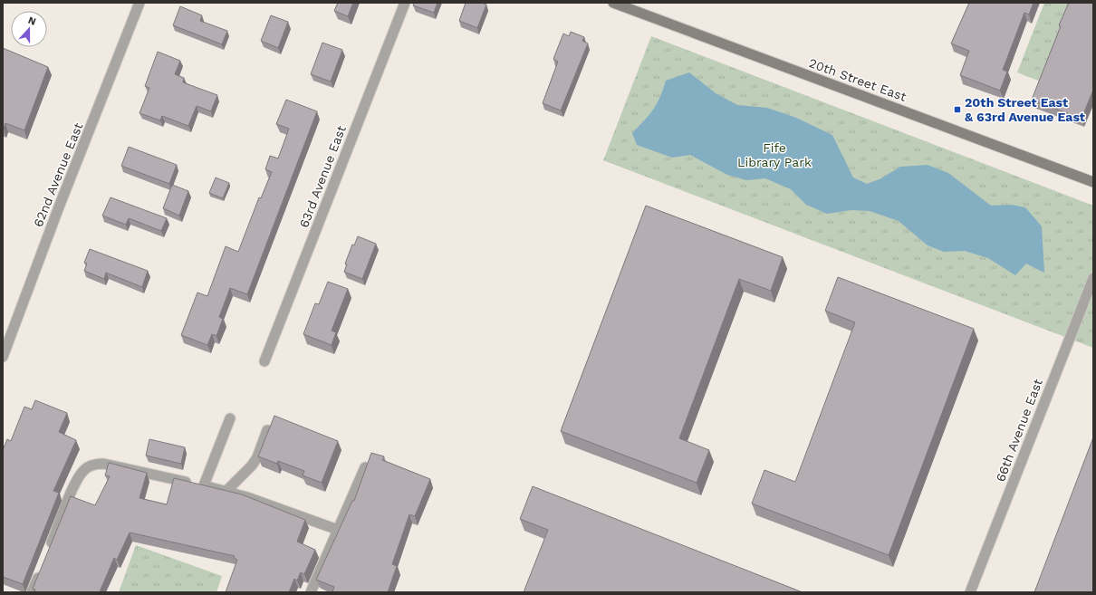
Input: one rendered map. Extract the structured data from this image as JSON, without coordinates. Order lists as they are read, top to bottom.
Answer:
{
  "streets": {
    "main road": ["20th Street East"],
    "street": ["62nd Avenue East", "63rd Avenue East", "66th Avenue East"]
  },
  "parks": ["Fife Library Park"],
  "places": {
    "transit": ["20th Street East & 63rd Avenue East"]
  },
  "north": "top"
}
